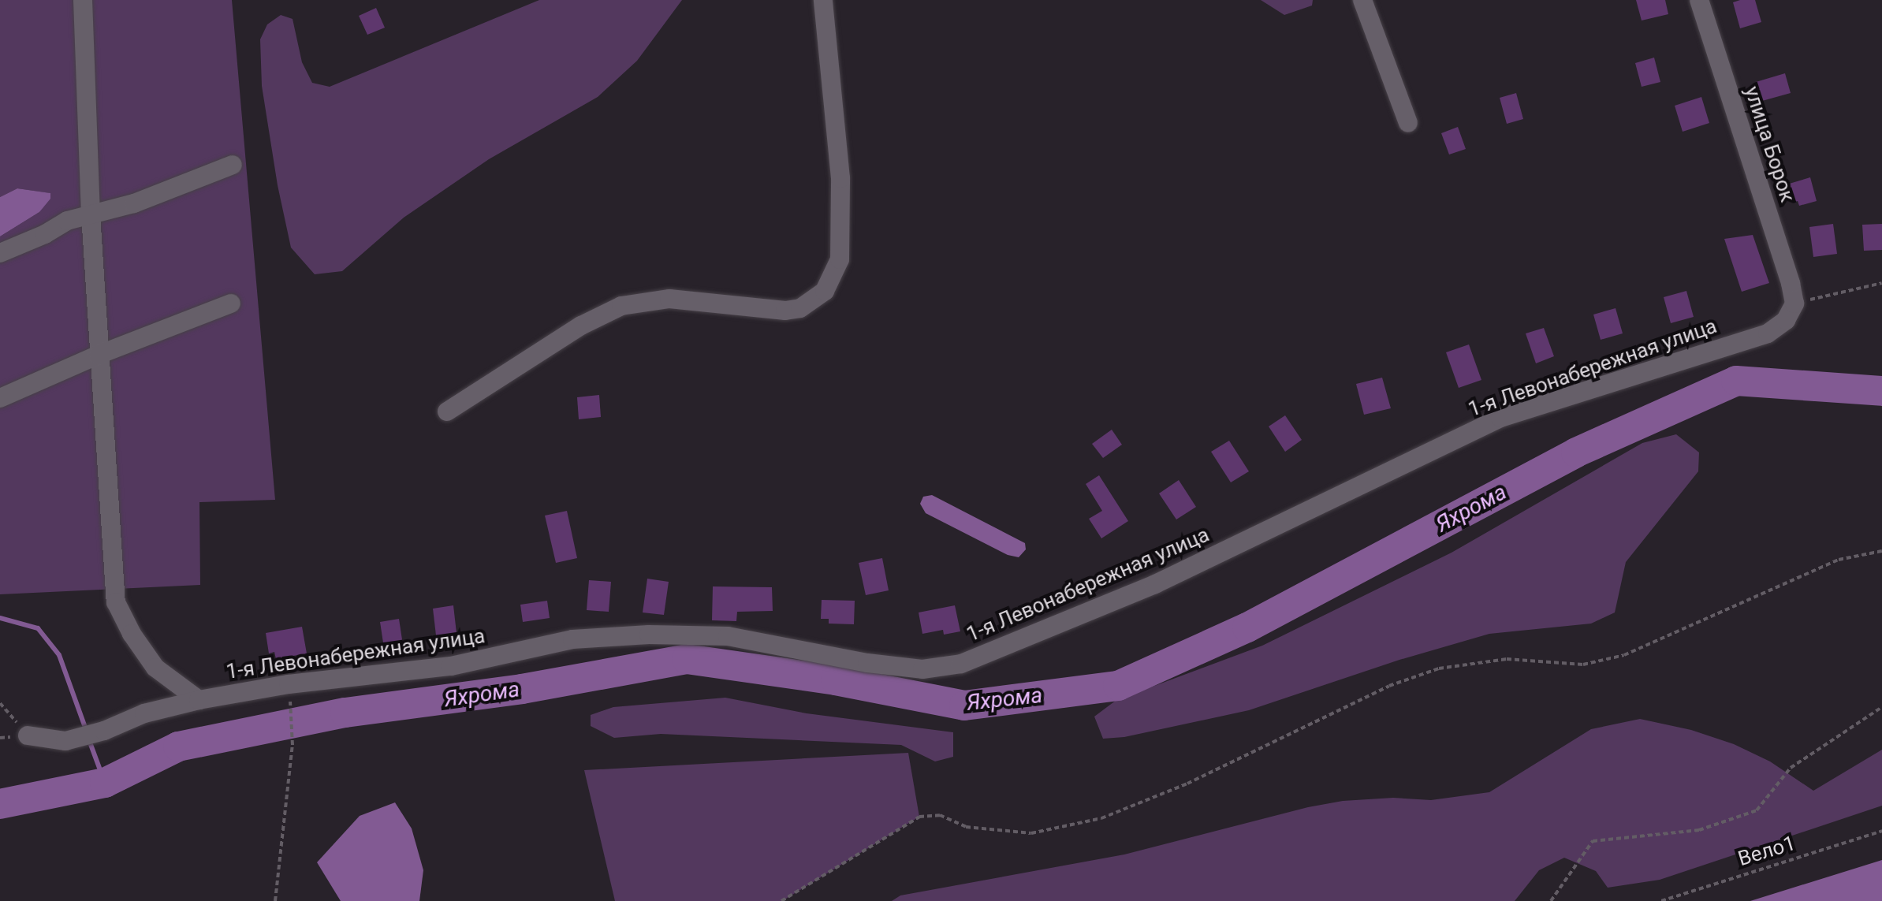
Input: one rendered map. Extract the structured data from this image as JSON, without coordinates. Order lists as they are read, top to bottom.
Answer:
{
  "streets": {
    "street": ["улица Борок", "1-я Левонабережная улица"],
    "path": ["Вело1"]
  },
  "crossings": [
    ["улица Борок", "1-я Левонабережная улица"]
  ],
  "water": ["Яхрома"]
}
